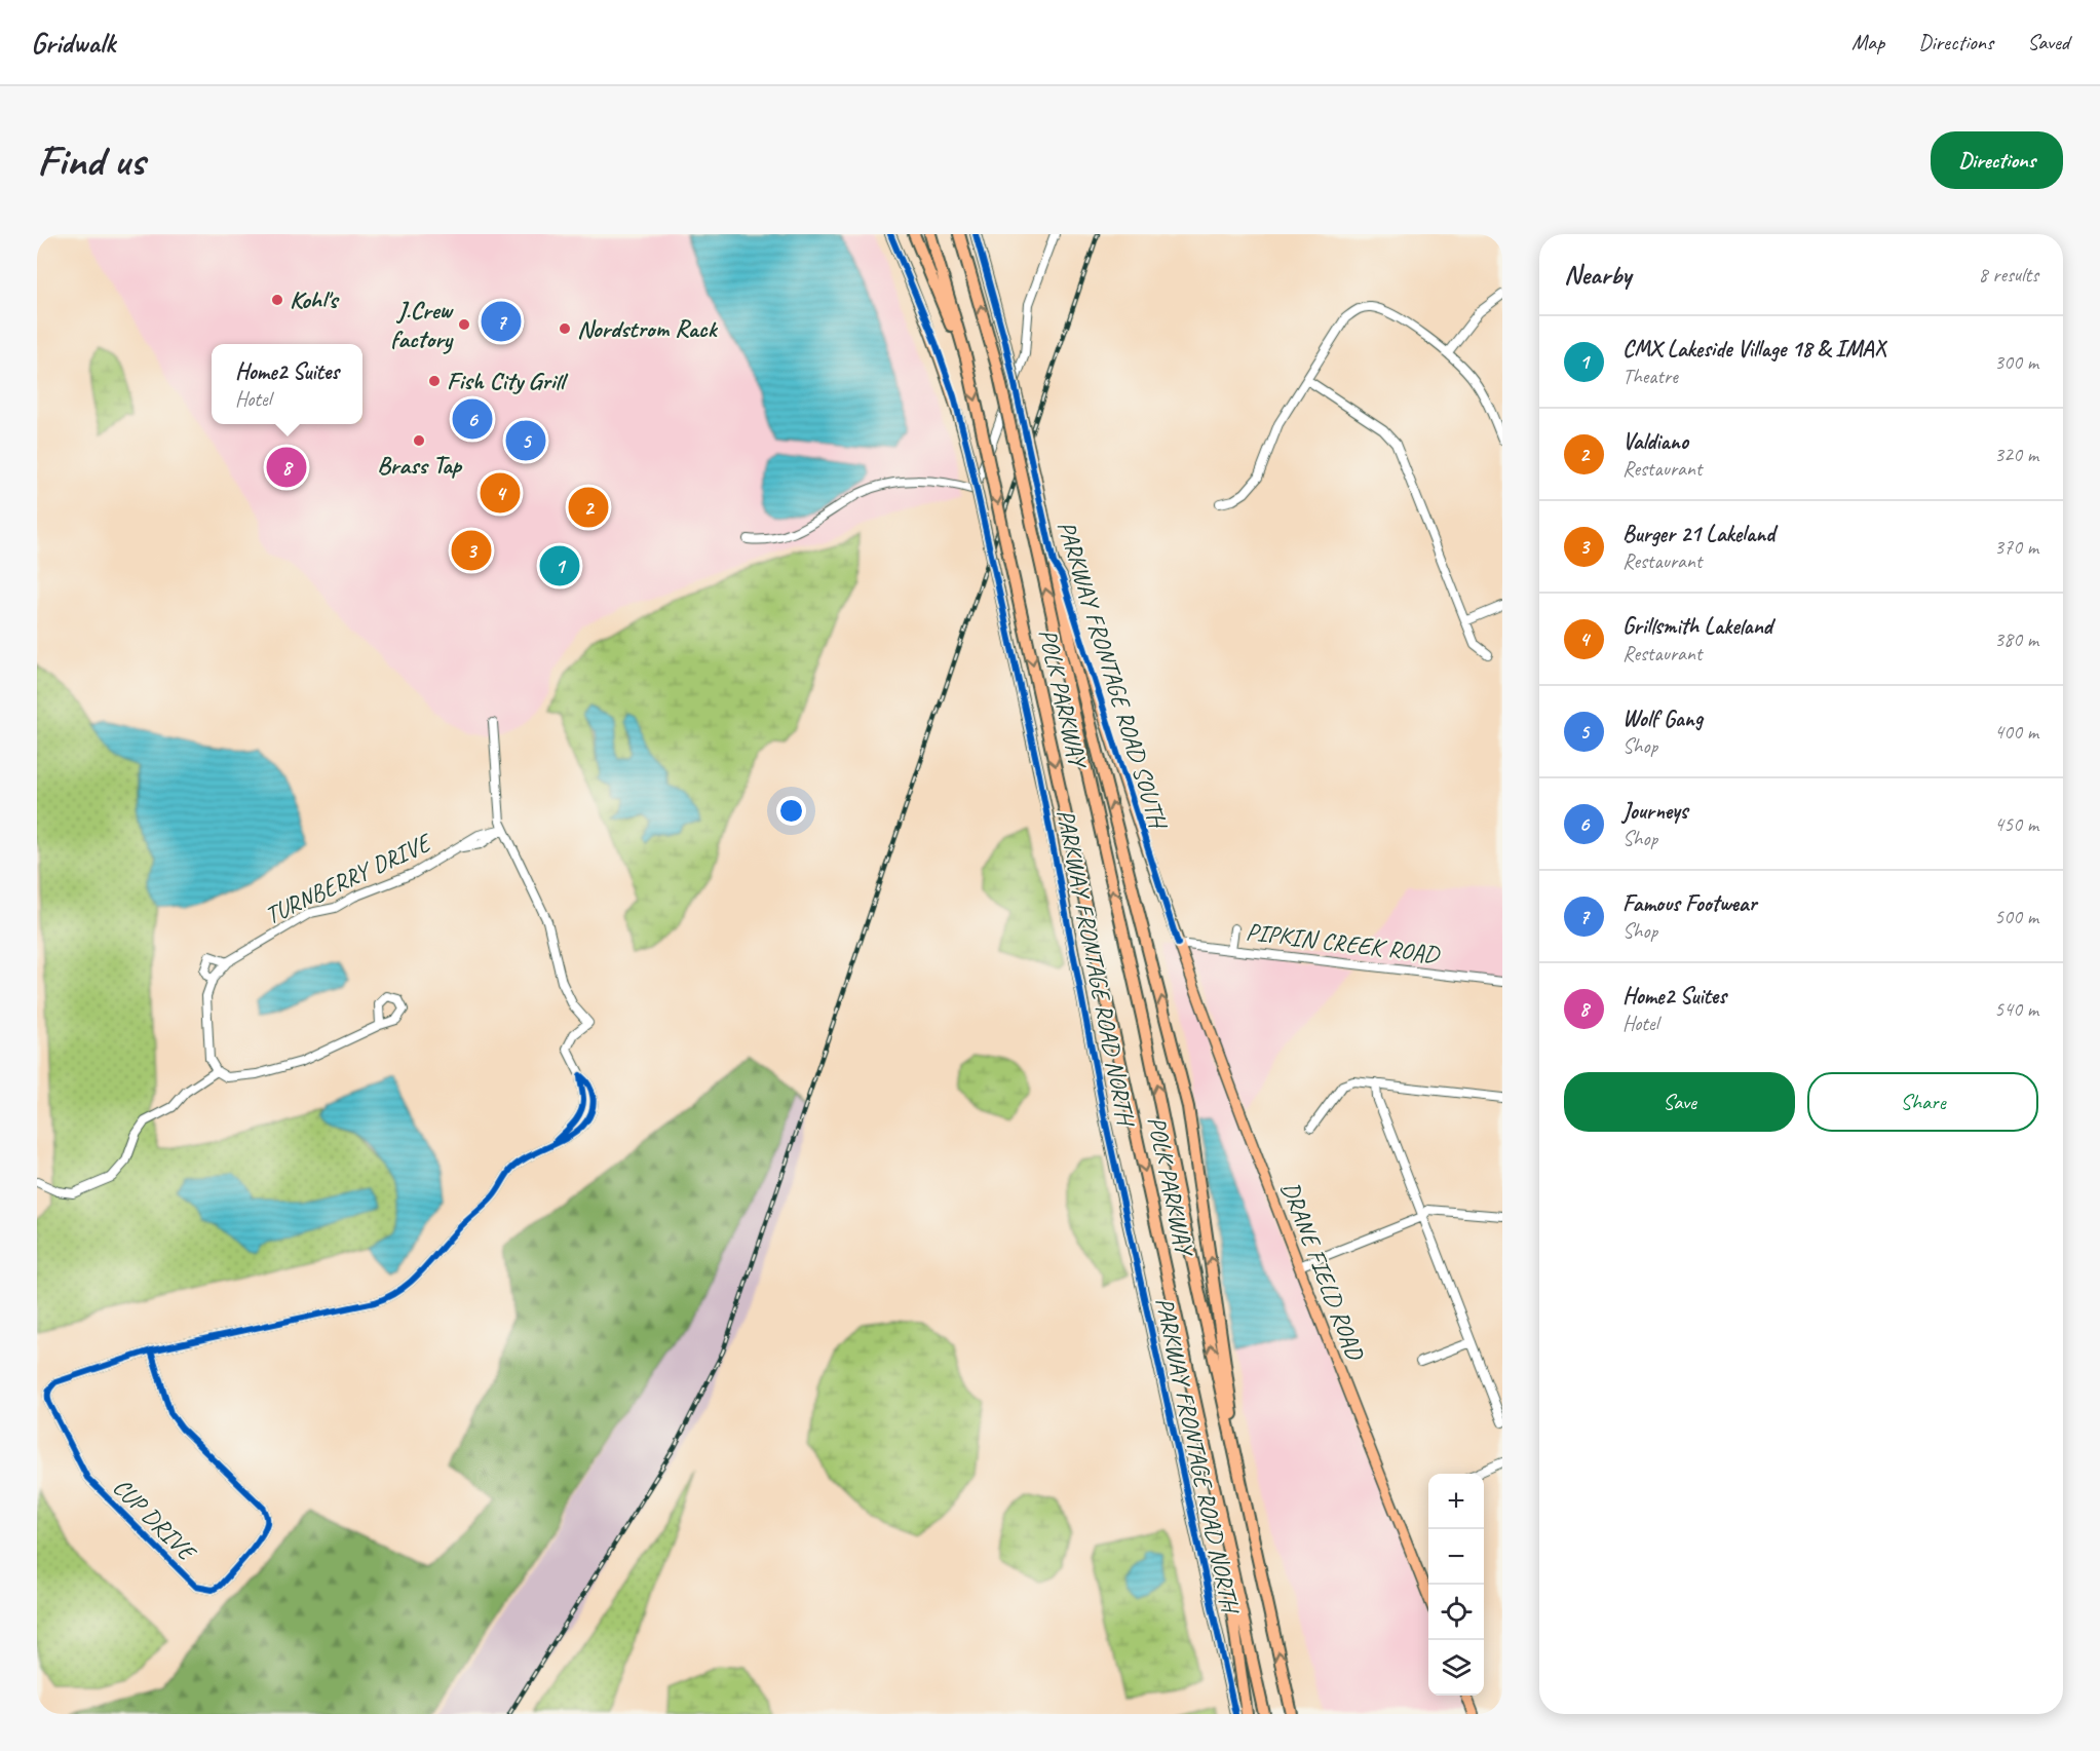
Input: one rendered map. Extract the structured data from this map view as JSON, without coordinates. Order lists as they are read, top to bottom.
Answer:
{
  "streets": {
    "highway": ["POLK PARKWAY"],
    "main road": ["PARKWAY FRONTAGE ROAD SOUTH", "PARKWAY FRONTAGE ROAD NORTH", "DRANE FIELD ROAD"],
    "street": ["TURNBERRY DRIVE", "PIPKIN CREEK ROAD", "CUP DRIVE"]
  },
  "crossings": [
    ["PARKWAY FRONTAGE ROAD SOUTH", "PIPKIN CREEK ROAD"],
    ["PARKWAY FRONTAGE ROAD SOUTH", "DRANE FIELD ROAD"],
    ["PIPKIN CREEK ROAD", "DRANE FIELD ROAD"]
  ],
  "places": [
    "Kohl's",
    "J.Crew factory",
    "Nordstrom Rack",
    "Fish City Grill",
    "Brass Tap"
  ],
  "page": {
    "header": "Gridwalk",
    "nav": ["Map", "Directions", "Saved"],
    "buttons": [
      "Directions",
      ["Save", "Share"]
    ],
    "title": "Find us",
    "heading": ["Nearby", "8 results"],
    "pins": [
      "7",
      "6",
      "5",
      "8",
      "4",
      "2",
      "3",
      "1"
    ],
    "list": [
      {
        "mark": "1",
        "name": "CMX Lakeside Village 18 & IMAX",
        "note": "Theatre",
        "value": "300 m"
      },
      {
        "mark": "2",
        "name": "Valdiano",
        "note": "Restaurant",
        "value": "320 m"
      },
      {
        "mark": "3",
        "name": "Burger 21 Lakeland",
        "note": "Restaurant",
        "value": "370 m"
      },
      {
        "mark": "4",
        "name": "Grillsmith Lakeland",
        "note": "Restaurant",
        "value": "380 m"
      },
      {
        "mark": "5",
        "name": "Wolf Gang",
        "note": "Shop",
        "value": "400 m"
      },
      {
        "mark": "6",
        "name": "Journeys",
        "note": "Shop",
        "value": "450 m"
      },
      {
        "mark": "7",
        "name": "Famous Footwear",
        "note": "Shop",
        "value": "500 m"
      },
      {
        "mark": "8",
        "name": "Home2 Suites",
        "note": "Hotel",
        "value": "540 m"
      }
    ],
    "popup": ["Home2 Suites", "Hotel"],
    "map_buttons": ["+", "−"]
  }
}
